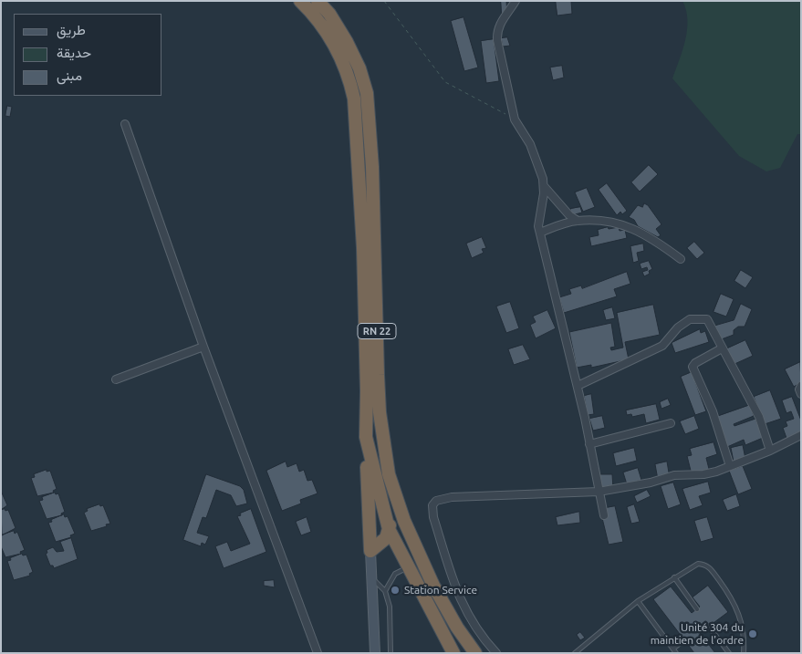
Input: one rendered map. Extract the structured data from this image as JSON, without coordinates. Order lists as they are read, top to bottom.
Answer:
{
  "streets": {
    "highway": ["RN 22"]
  },
  "places": ["Station Service", "Unité 304 du maintien de l'ordre"],
  "legend": ["طريق", "حديقة", "مبنى"]
}
